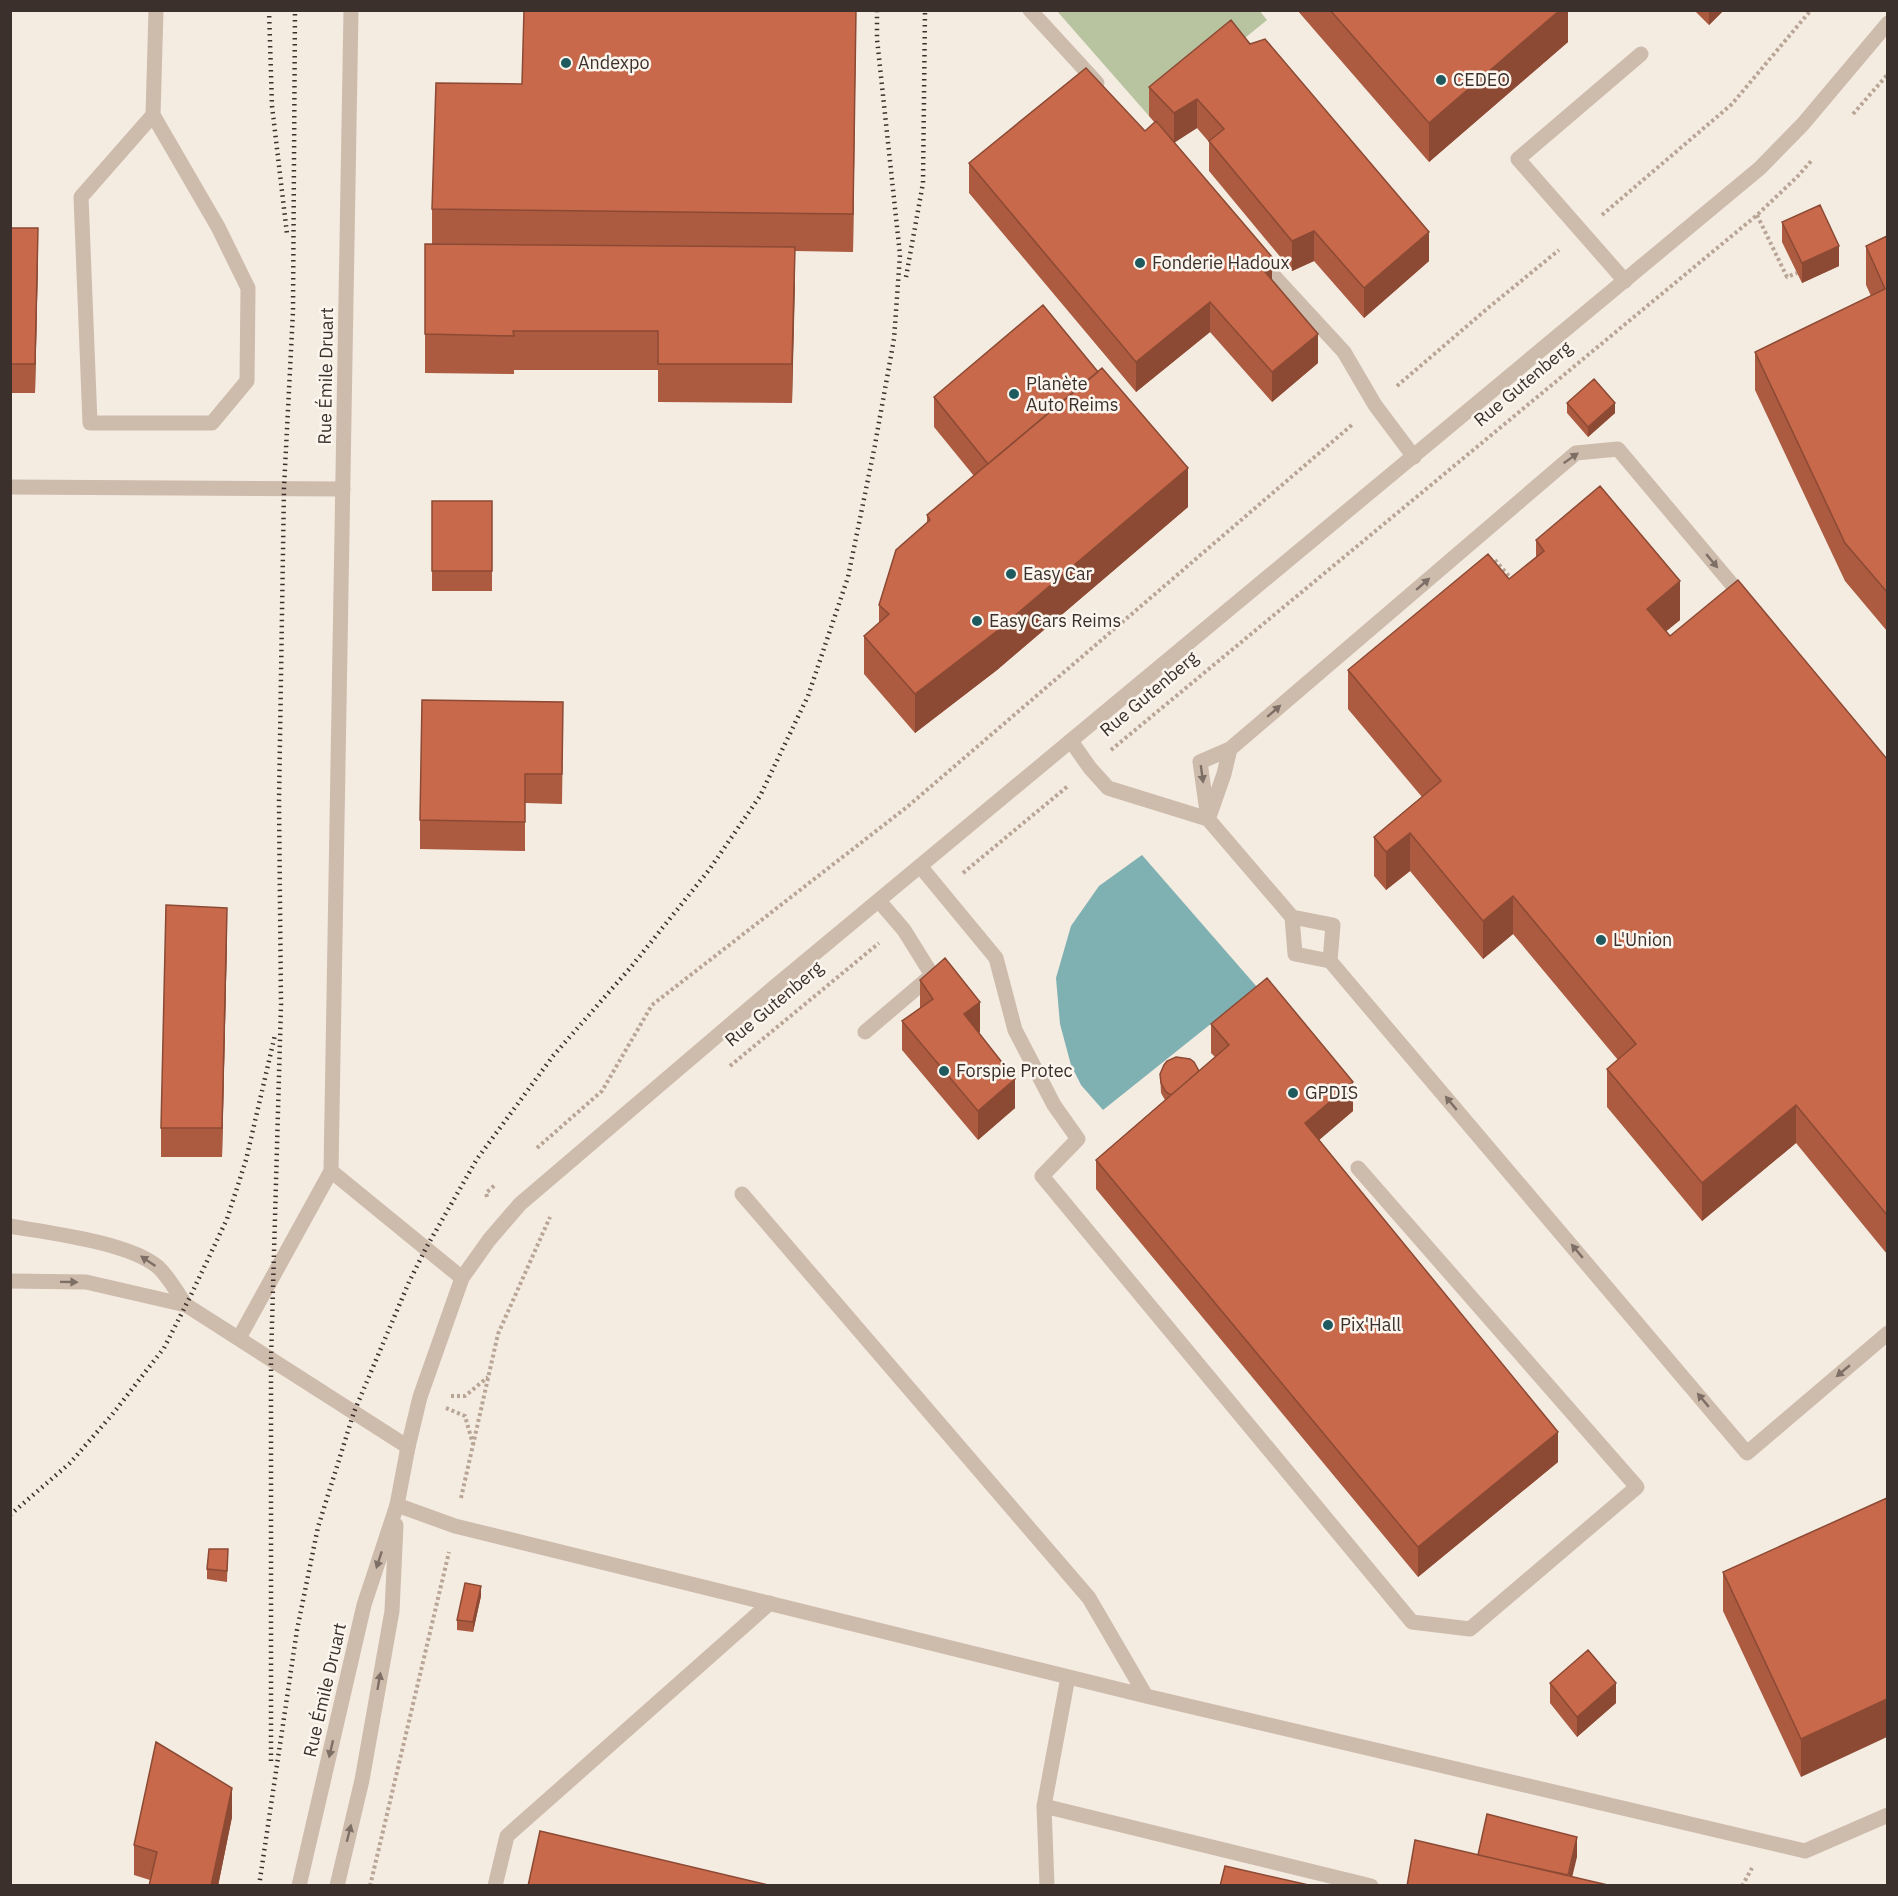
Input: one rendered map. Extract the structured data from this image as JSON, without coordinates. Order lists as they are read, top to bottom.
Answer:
{
  "streets": {
    "street": ["Rue Émile Druart", "Rue Gutenberg"]
  },
  "crossings": [
    ["Rue Émile Druart", "Rue Gutenberg"]
  ],
  "places": [
    "Andexpo",
    "CEDEO",
    "Fonderie Hadoux",
    "Planète Auto Reims",
    "Easy Car",
    "Easy Cars Reims",
    "L'Union",
    "Forspie Protec",
    "GPDIS",
    "Pix'Hall"
  ]
}
